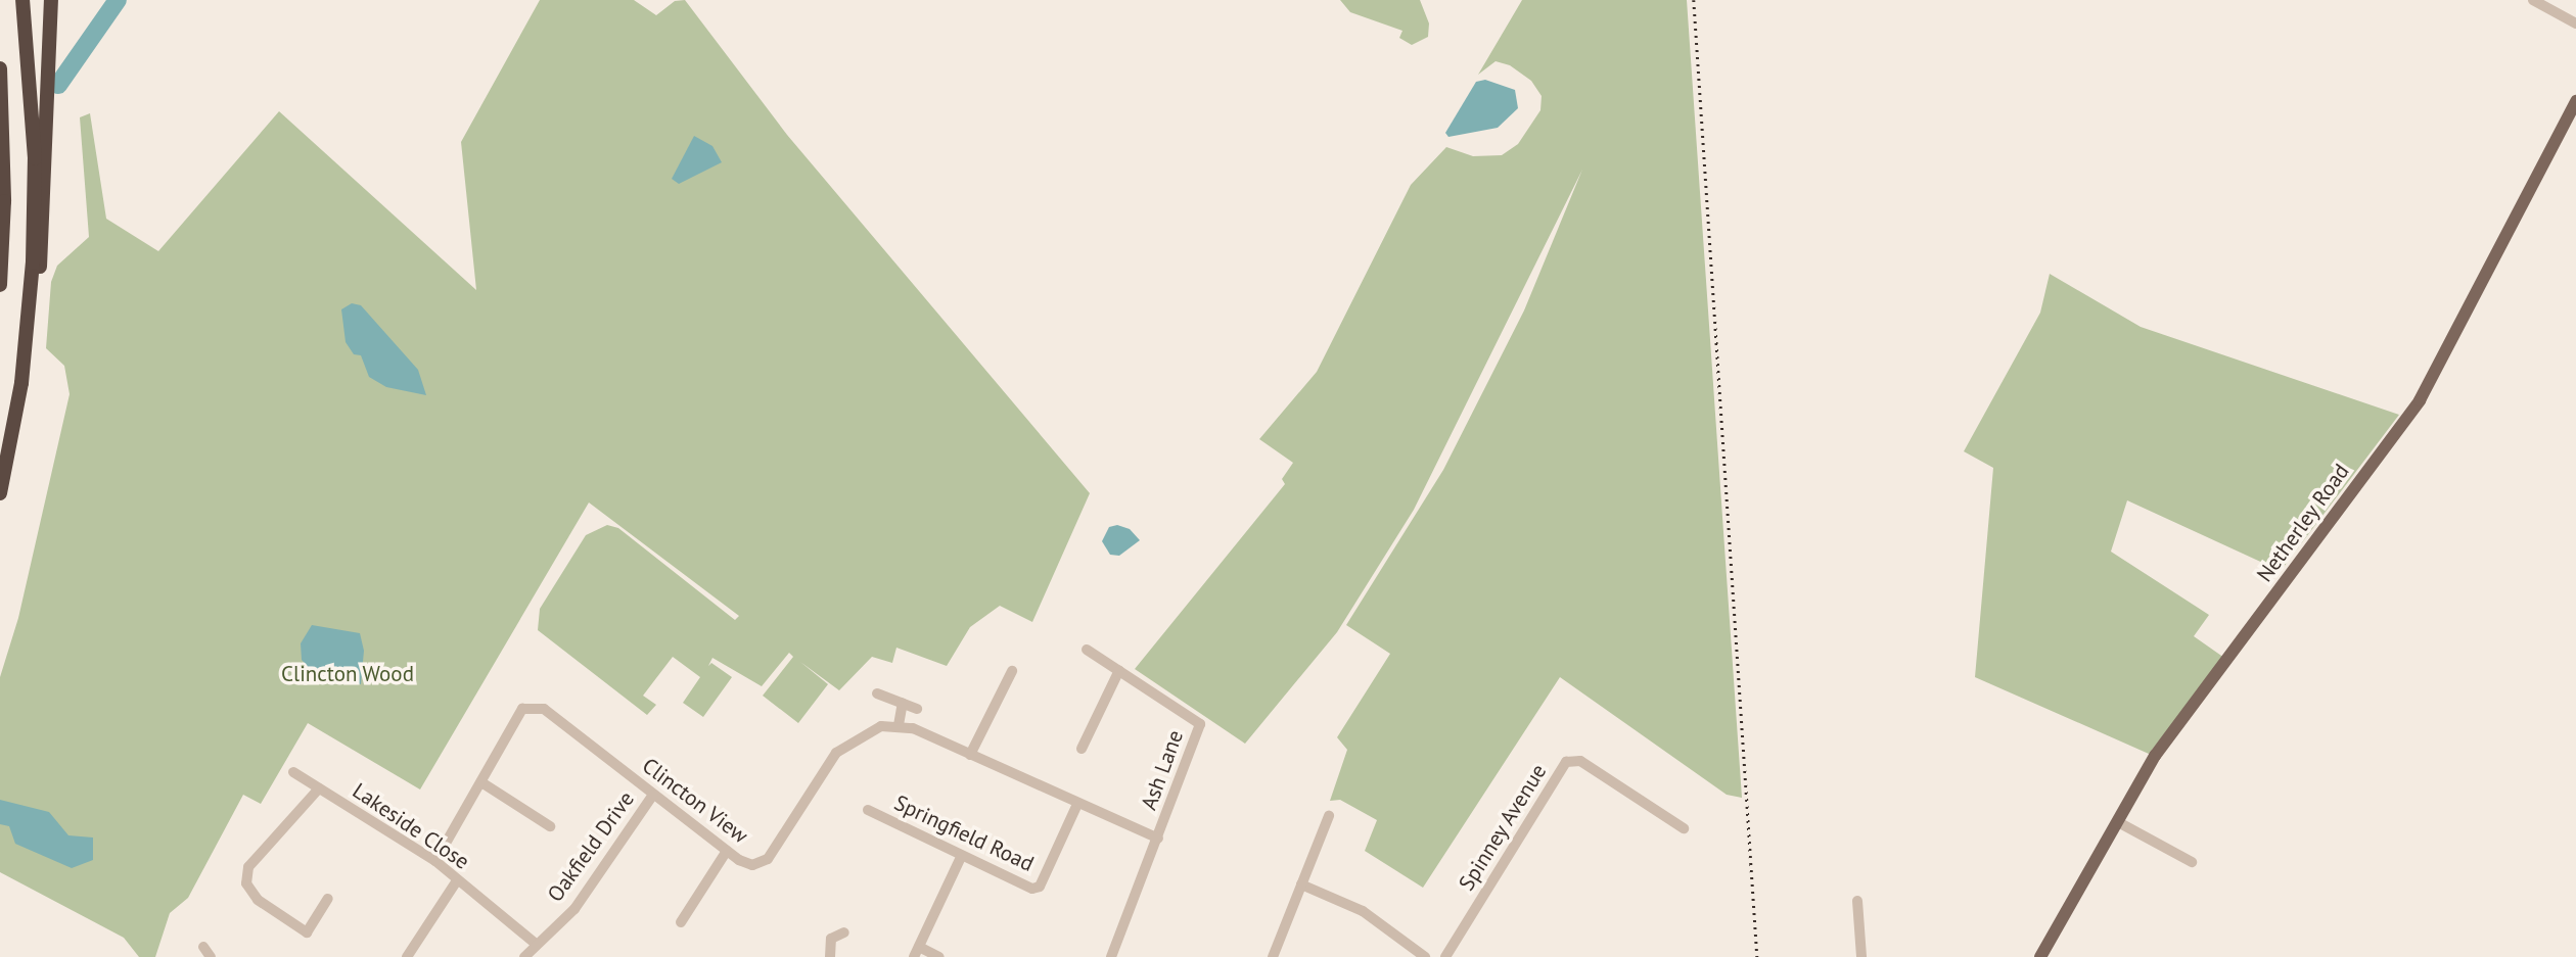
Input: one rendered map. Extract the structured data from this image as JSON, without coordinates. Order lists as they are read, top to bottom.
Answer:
{
  "streets": {
    "main road": ["Netherley Road"],
    "street": [
      "Ash Lane",
      "Clincton View",
      "Lakeside Close",
      "Spinney Avenue",
      "Springfield Road",
      "Oakfield Drive"
    ]
  },
  "crossings": [
    ["Clincton View", "Lakeside Close"],
    ["Clincton View", "Oakfield Drive"],
    ["Lakeside Close", "Oakfield Drive"]
  ],
  "parks": ["Clincton Wood"]
}
